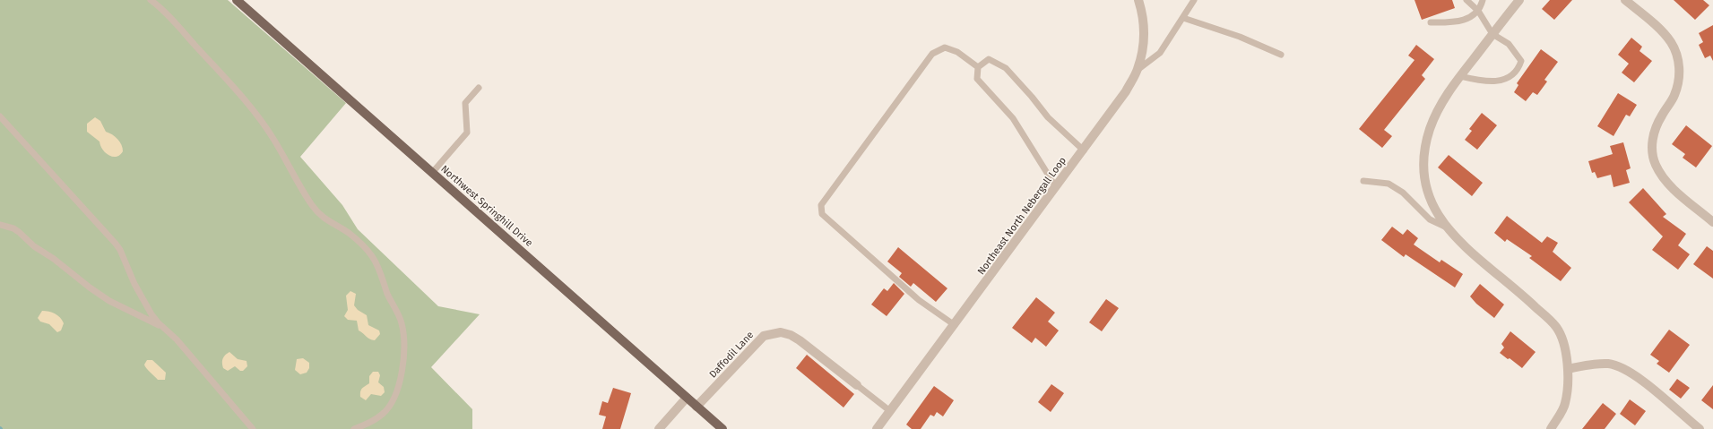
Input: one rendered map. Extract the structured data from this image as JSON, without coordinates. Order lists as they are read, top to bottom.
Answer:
{
  "streets": {
    "main road": ["Northwest Springhill Drive"],
    "street": ["Northeast North Nebergall Loop", "Daffodil Lane"]
  },
  "crossings": [
    ["Northwest Springhill Drive", "Daffodil Lane"]
  ]
}
